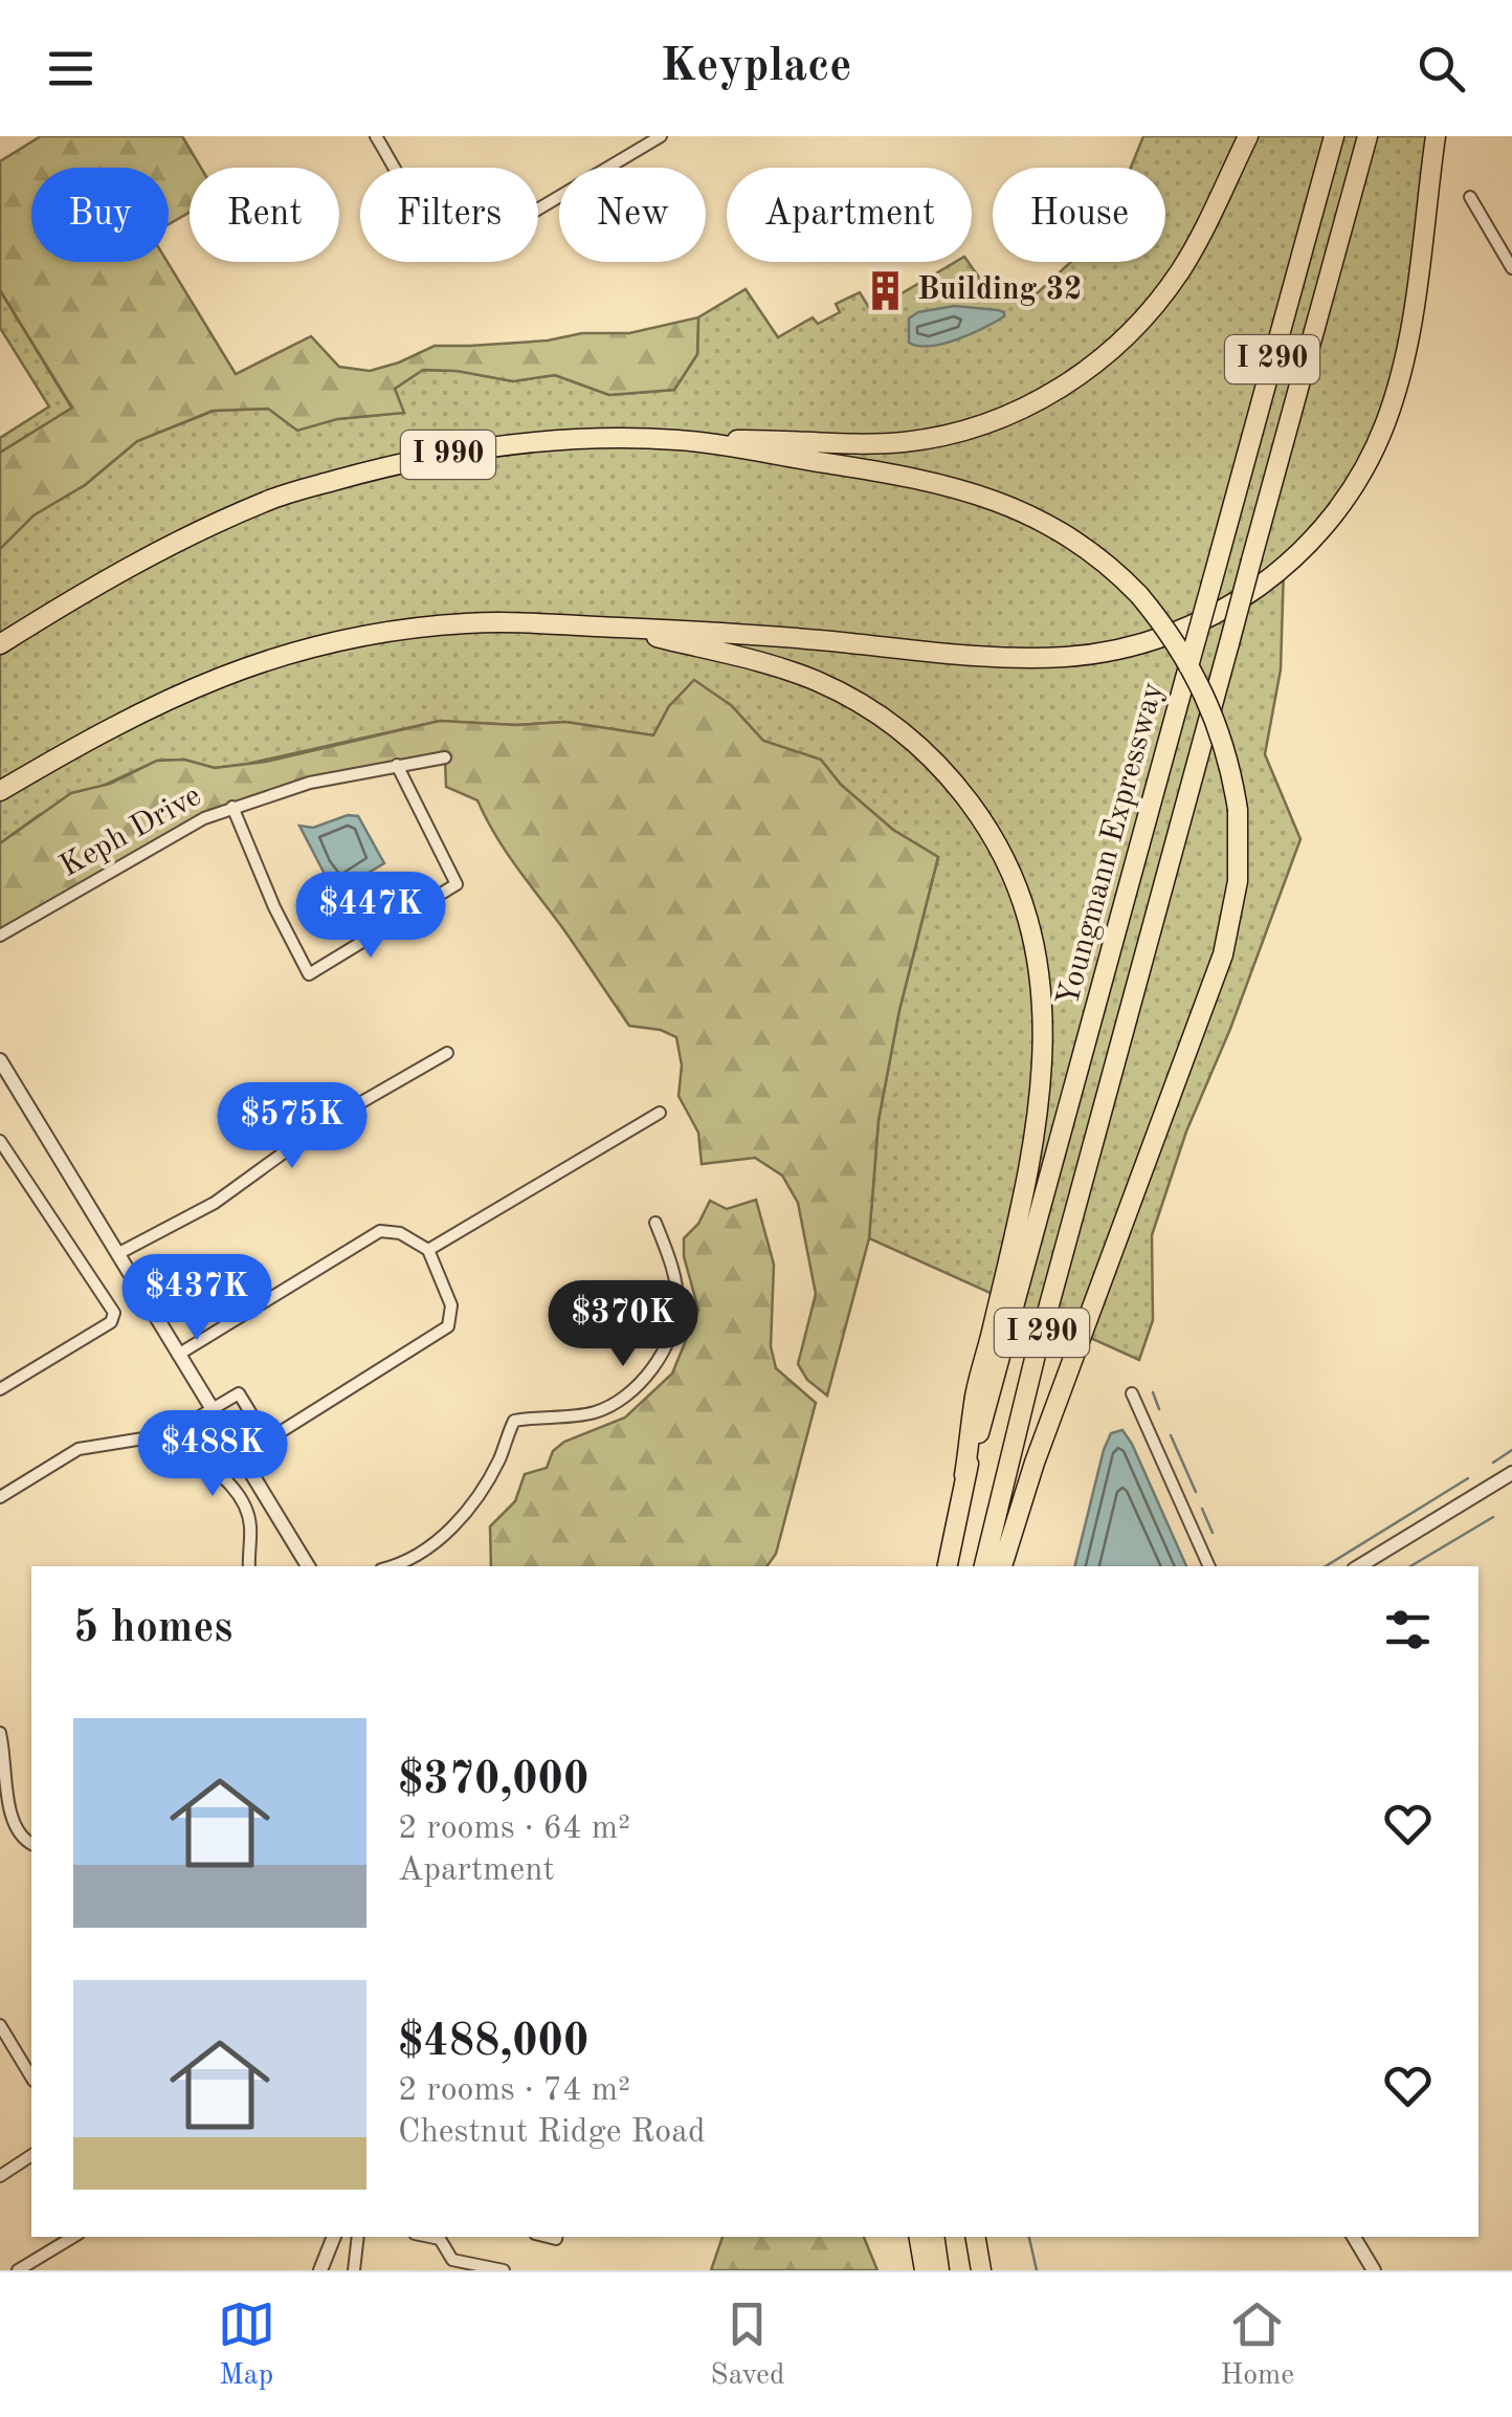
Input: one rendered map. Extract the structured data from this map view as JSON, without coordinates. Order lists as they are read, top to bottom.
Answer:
{
  "streets": {
    "highway": ["I 290", "I 990", "Youngmann Expressway"],
    "street": ["Keph Drive"]
  },
  "places": {
    "building": ["Building 32"]
  },
  "page": {
    "header": "Keyplace",
    "chip": [
      "Buy",
      "Rent",
      "Filters",
      "New",
      "Apartment",
      "House"
    ],
    "price": [
      "$447K",
      "$575K",
      "$437K",
      "$370K",
      "$488K"
    ],
    "heading": "5 homes",
    "list": [
      {
        "name": "$370,000",
        "note": "2 rooms · 64 m² · Apartment"
      },
      {
        "name": "$488,000",
        "note": "2 rooms · 74 m² · Chestnut Ridge Road"
      }
    ],
    "tabs": ["Map", "Saved", "Home"]
  }
}
